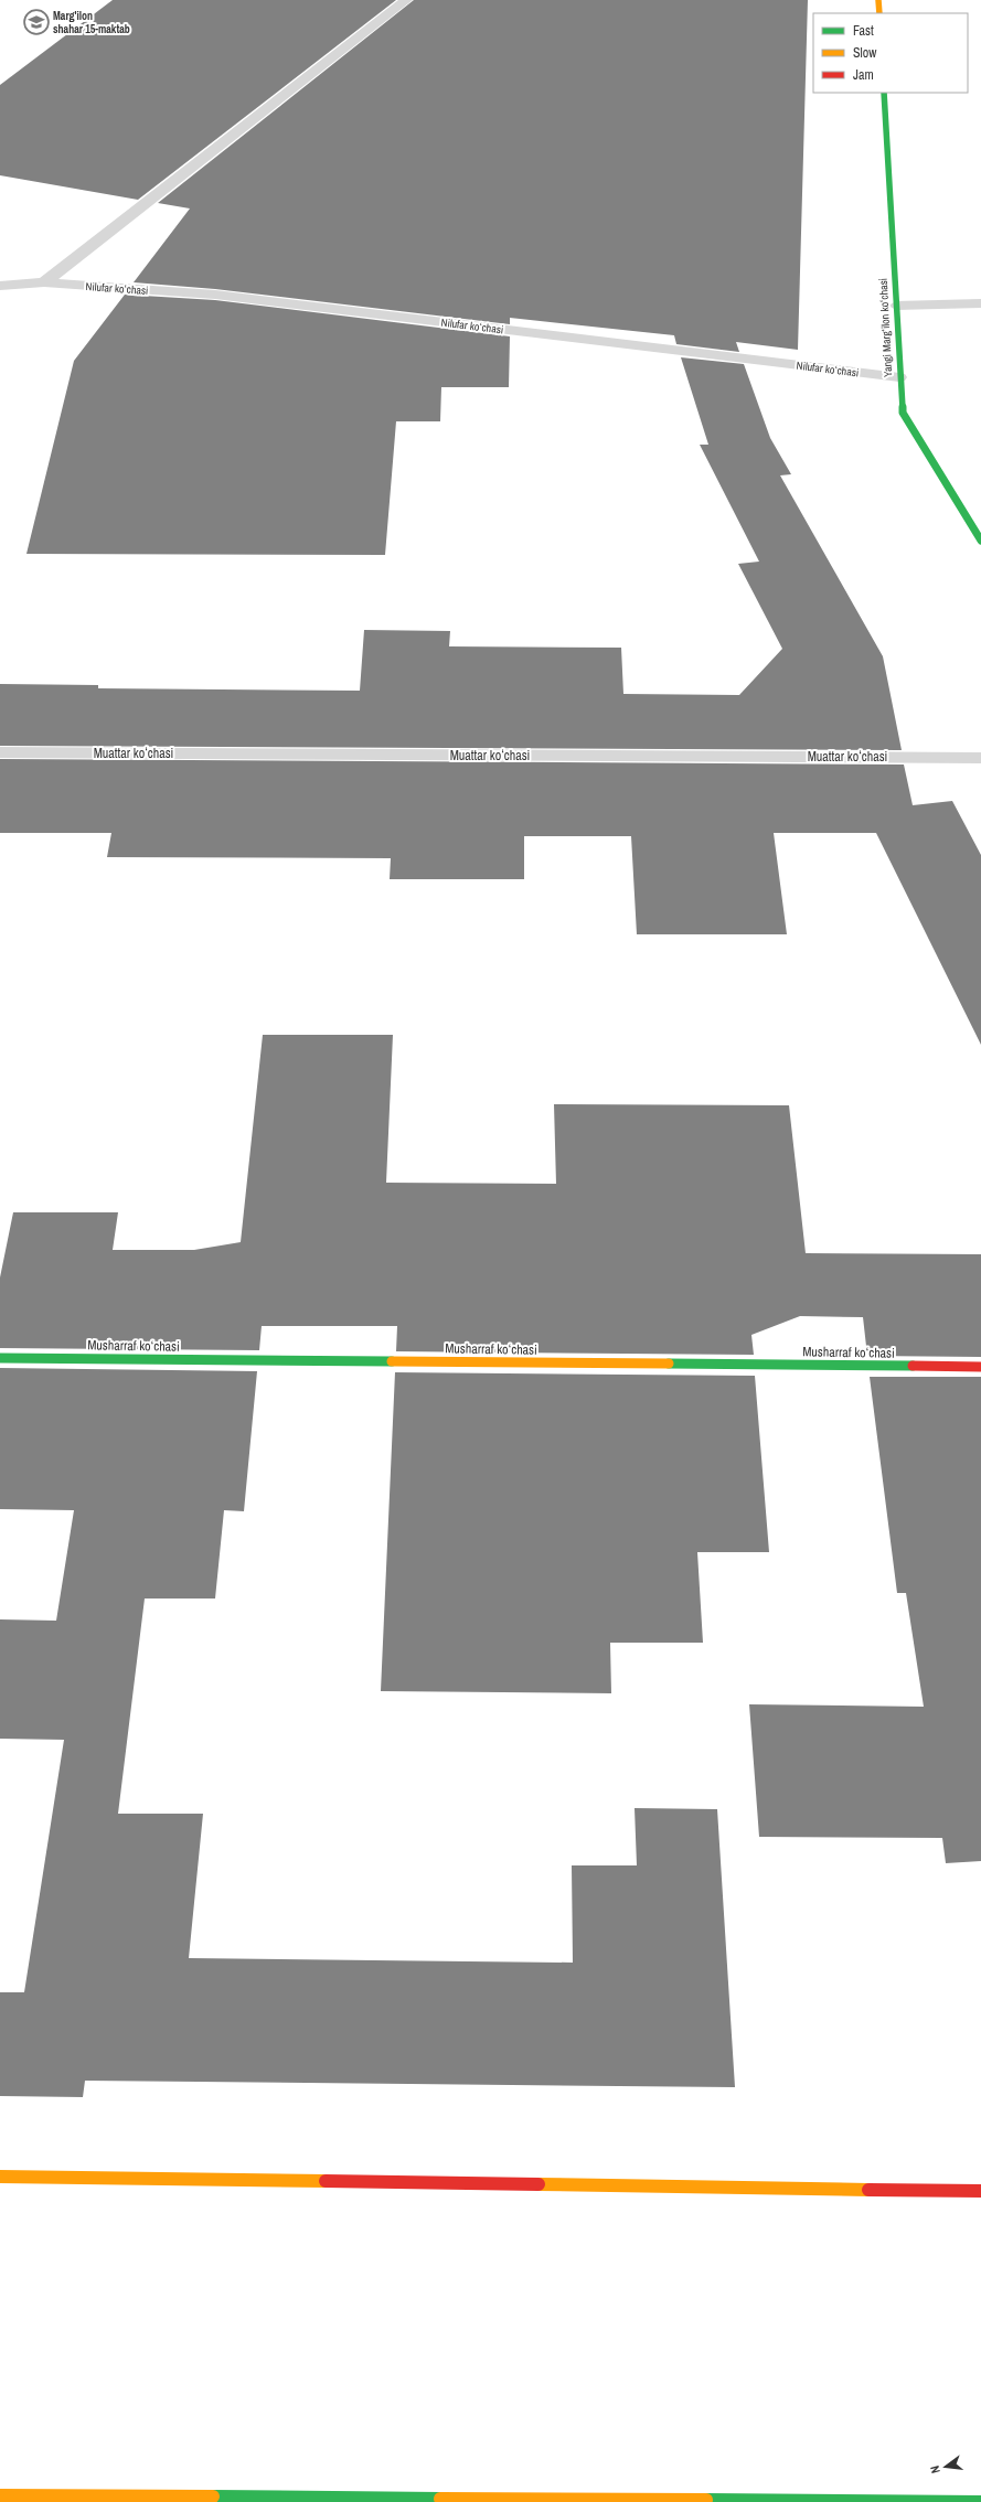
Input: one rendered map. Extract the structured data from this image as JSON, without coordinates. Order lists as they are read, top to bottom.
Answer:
{
  "streets": {
    "main road": ["Yangi Margʻilon koʻchasi", "Musharraf koʻchasi"],
    "street": ["Nilufar koʻchasi", "Muattar koʻchasi"]
  },
  "crossings": [
    ["Nilufar koʻchasi", "Yangi Margʻilon koʻchasi"]
  ],
  "places": {
    "school or university": ["Marg'ilon shahar 15-maktab"]
  },
  "legend": ["Fast", "Slow", "Jam"],
  "north": "left"
}
